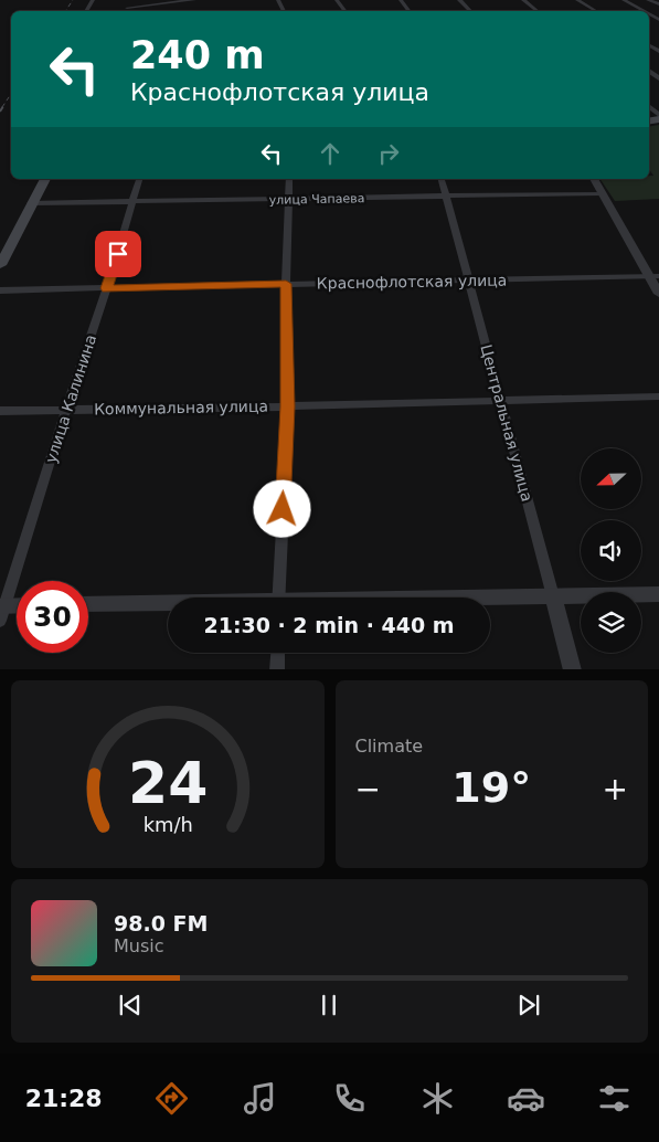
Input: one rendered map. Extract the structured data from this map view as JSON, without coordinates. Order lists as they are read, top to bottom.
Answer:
{
  "streets": {
    "street": [
      "улица Чапаева",
      "Краснофлотская улица",
      "улица Калинина",
      "Коммунальная улица",
      "Центральная улица"
    ]
  },
  "crossings": [
    ["улица Чапаева", "улица Калинина"],
    ["улица Чапаева", "Центральная улица"],
    ["Краснофлотская улица", "улица Калинина"],
    ["Краснофлотская улица", "Центральная улица"],
    ["улица Калинина", "Коммунальная улица"],
    ["Коммунальная улица", "Центральная улица"]
  ],
  "north": "left",
  "page": {
    "turn": ["240 m", "Краснофлотская улица"],
    "limit": "30",
    "trip": "21:30 · 2 min · 440 m",
    "tile": "Climate",
    "heat": ["−", "19°", "+"],
    "song": ["98.0 FM", "Music"],
    "tabs": "21:28",
    "gauge": ["24", "km/h"]
  }
}
